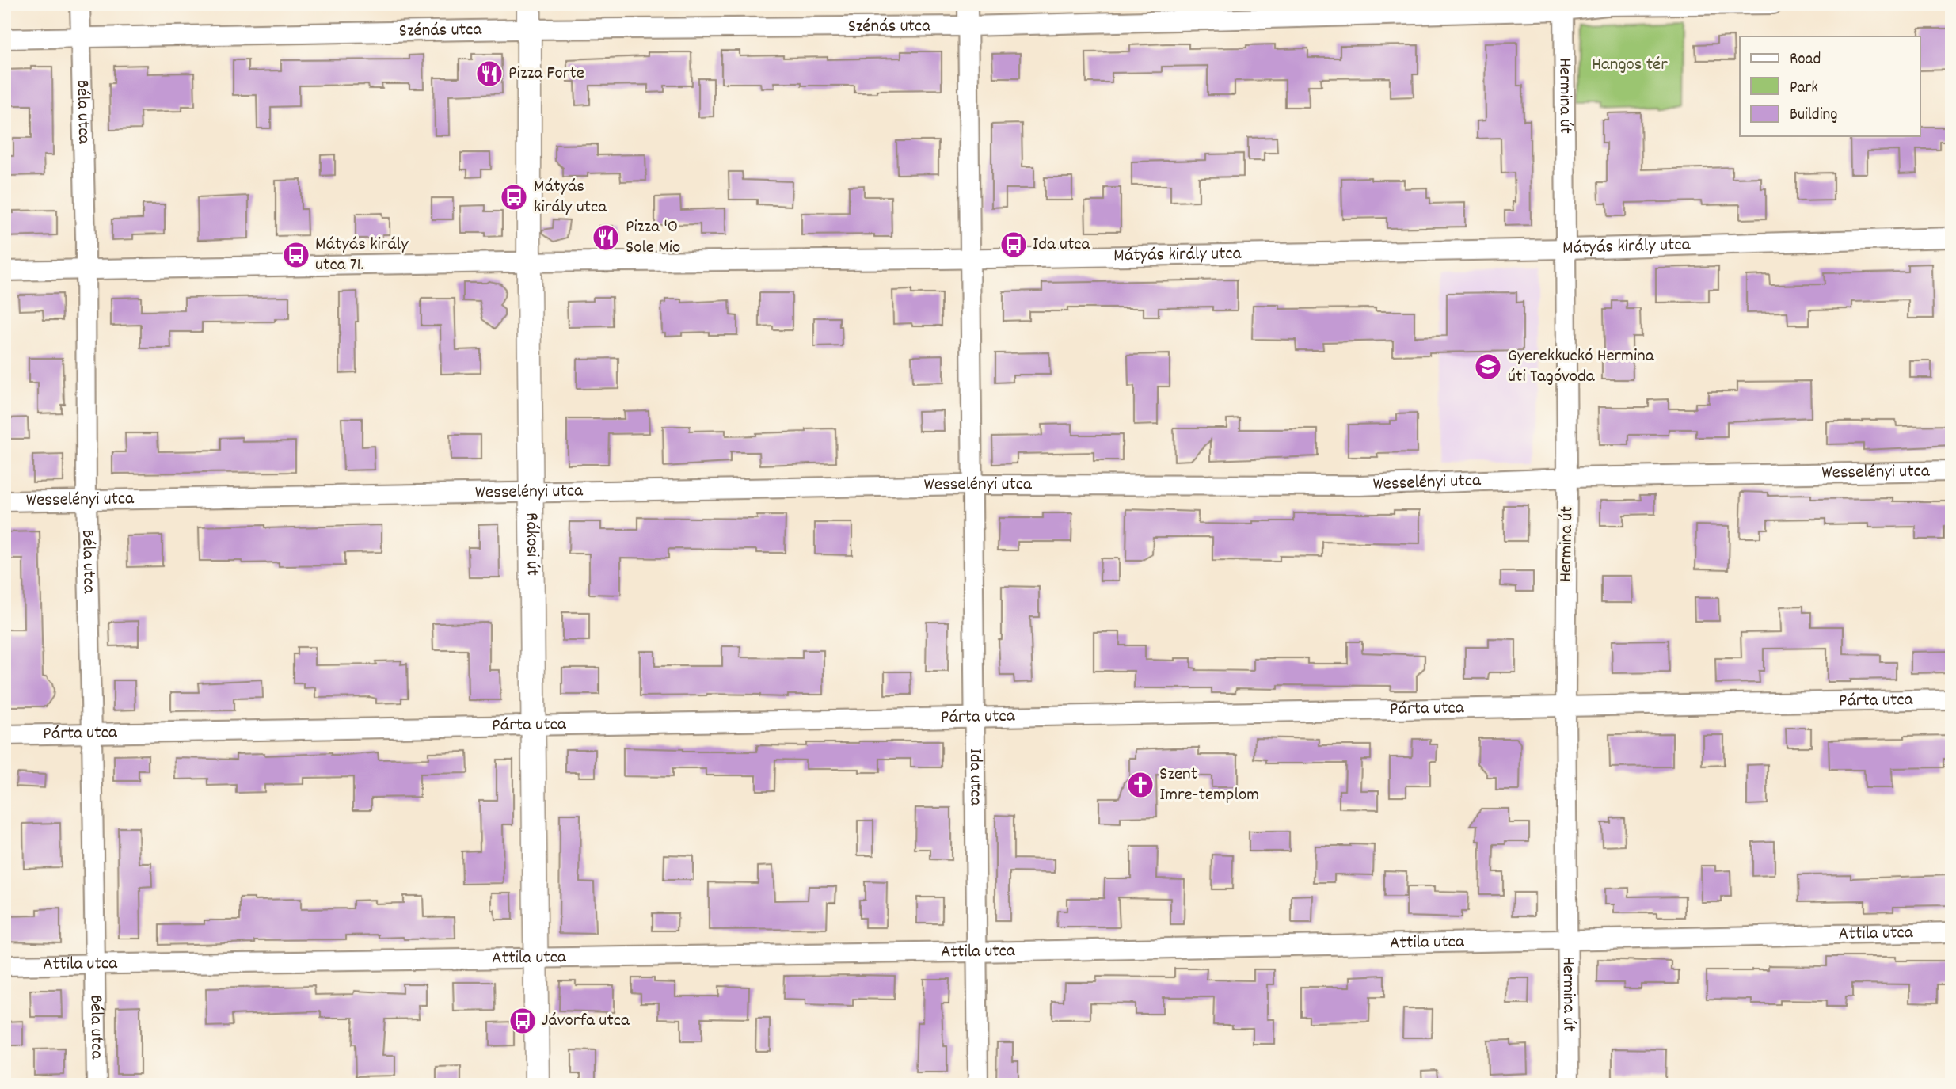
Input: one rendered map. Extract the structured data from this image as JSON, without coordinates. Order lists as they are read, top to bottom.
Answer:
{
  "streets": {
    "main road": ["Rákosi út"],
    "street": [
      "Szénás utca",
      "Hermina út",
      "Béla utca",
      "Mátyás király utca",
      "Wesselényi utca",
      "Párta utca",
      "Ida utca",
      "Attila utca"
    ]
  },
  "crossings": [
    ["Szénás utca", "Hermina út"],
    ["Szénás utca", "Béla utca"],
    ["Szénás utca", "Rákosi út"],
    ["Szénás utca", "Ida utca"],
    ["Hermina út", "Mátyás király utca"],
    ["Hermina út", "Wesselényi utca"],
    ["Hermina út", "Párta utca"],
    ["Hermina út", "Attila utca"],
    ["Béla utca", "Mátyás király utca"],
    ["Béla utca", "Wesselényi utca"],
    ["Béla utca", "Párta utca"],
    ["Béla utca", "Attila utca"],
    ["Mátyás király utca", "Rákosi út"],
    ["Mátyás király utca", "Ida utca"],
    ["Wesselényi utca", "Rákosi út"],
    ["Wesselényi utca", "Ida utca"],
    ["Rákosi út", "Párta utca"],
    ["Rákosi út", "Attila utca"],
    ["Párta utca", "Ida utca"],
    ["Ida utca", "Attila utca"]
  ],
  "parks": ["Hangos tér"],
  "places": {
    "restaurant": ["Pizza Forte", "Pizza 'O Sole Mio"],
    "bus stop": [
      "Mátyás király utca",
      "Ida utca",
      "Mátyás király utca 71.",
      "Jávorfa utca"
    ],
    "school or university": ["Gyerekkuckó Hermina úti Tagóvoda"],
    "church": ["Szent Imre-templom"]
  },
  "legend": ["Road", "Park", "Building"]
}
